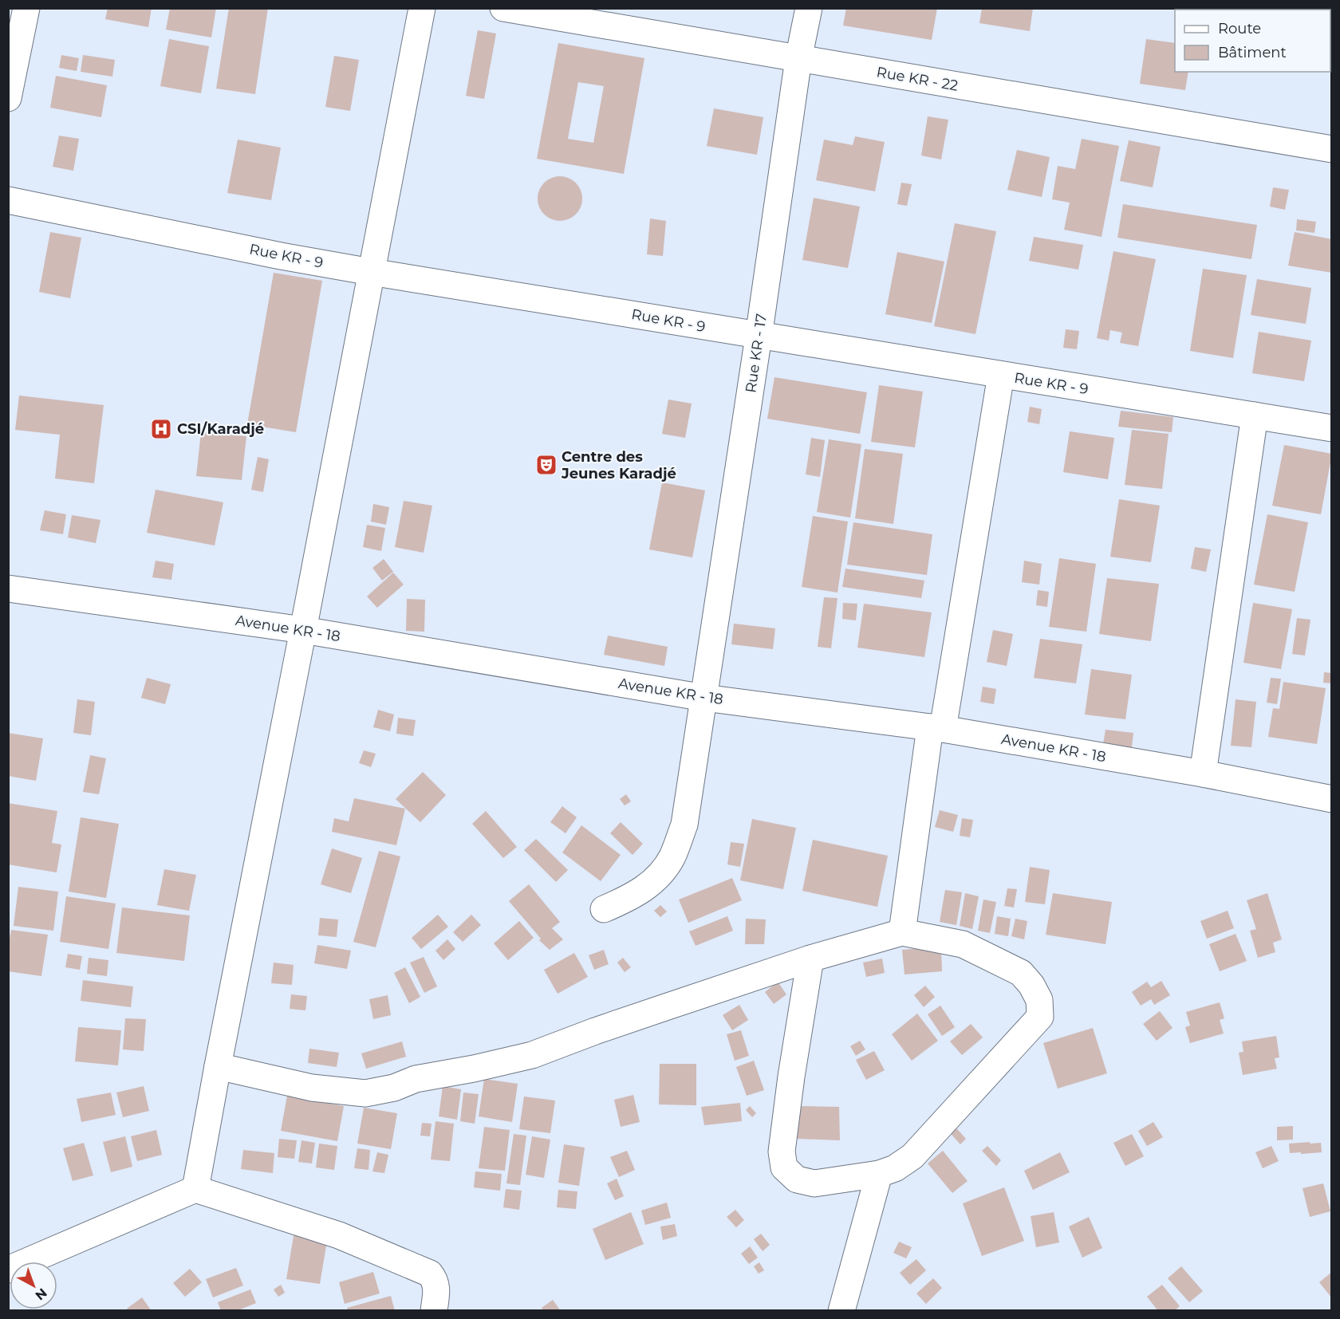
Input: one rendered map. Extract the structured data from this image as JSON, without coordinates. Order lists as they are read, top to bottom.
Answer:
{
  "streets": {
    "street": [
      "Rue KR - 22",
      "Rue KR - 9",
      "Rue KR - 17",
      "Avenue KR - 18"
    ]
  },
  "crossings": [
    ["Rue KR - 22", "Rue KR - 17"],
    ["Rue KR - 9", "Rue KR - 17"],
    ["Rue KR - 17", "Avenue KR - 18"]
  ],
  "places": {
    "hospital": ["CSI/Karadjé"],
    "theatre": ["Centre des Jeunes Karadjé"]
  },
  "legend": ["Route", "Bâtiment"],
  "north": "bottom right"
}
